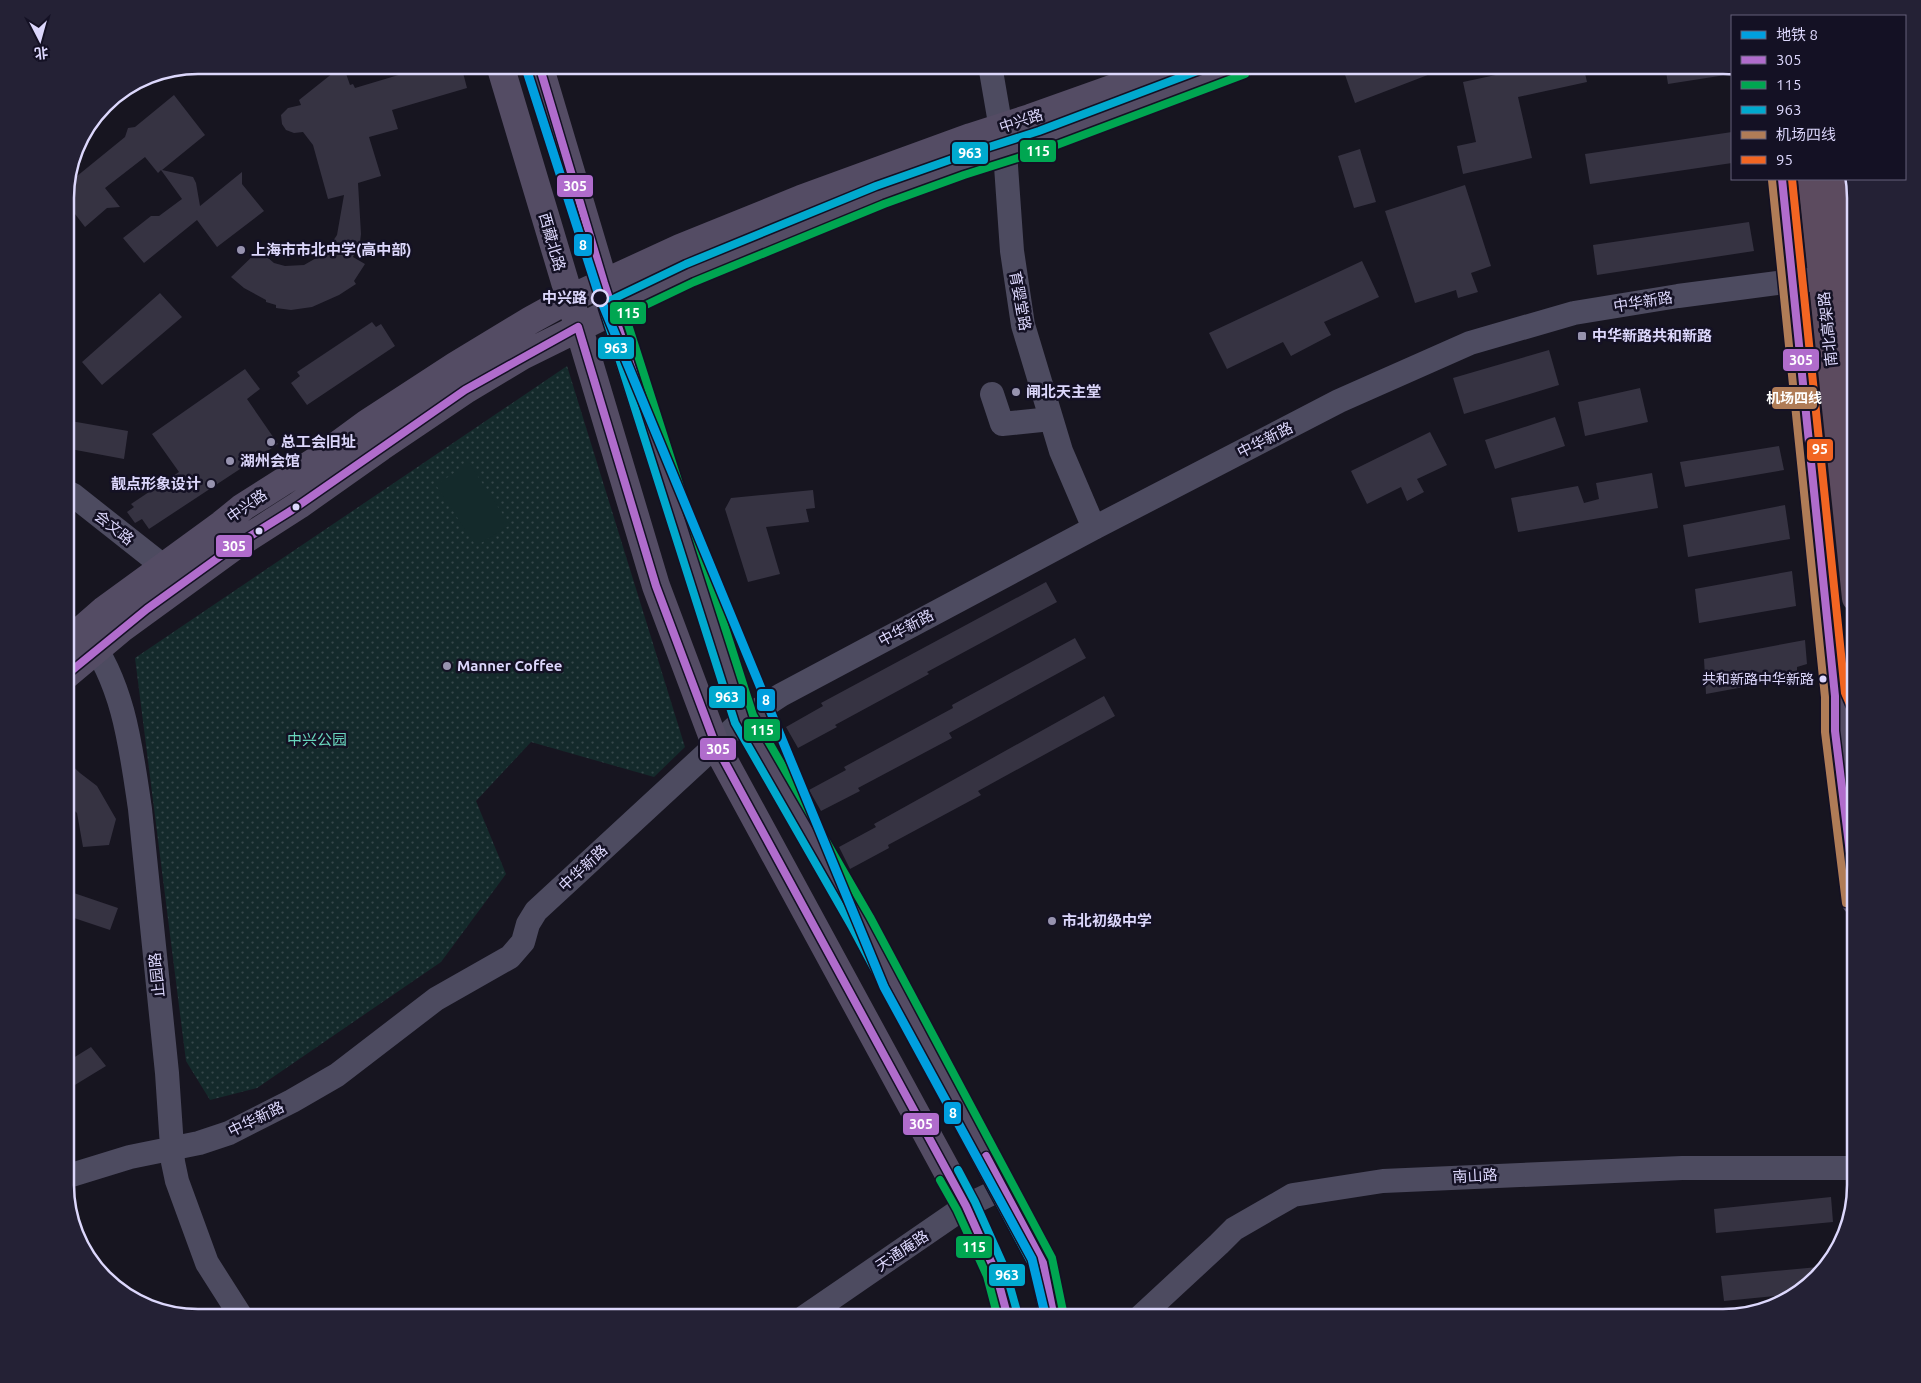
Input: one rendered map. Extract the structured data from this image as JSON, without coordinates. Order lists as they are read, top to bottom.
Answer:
{
  "streets": {
    "highway": ["南北高架路"],
    "main road": ["中兴路", "西藏北路"],
    "street": [
      "育婴堂路",
      "中华新路",
      "会文路",
      "止园路",
      "南山路",
      "天通庵路"
    ]
  },
  "crossings": [
    ["中兴路", "西藏北路"],
    ["中兴路", "育婴堂路"],
    ["中兴路", "会文路"],
    ["中兴路", "止园路"],
    ["西藏北路", "中华新路"],
    ["西藏北路", "天通庵路"],
    ["育婴堂路", "中华新路"],
    ["中华新路", "止园路"]
  ],
  "parks": ["中兴公园"],
  "places": {
    "other": [
      "上海市市北中学(高中部)",
      "中兴路",
      "闸北天主堂",
      "总工会旧址",
      "湖州会馆",
      "靓点形象设计",
      "Manner Coffee",
      "共和新路中华新路",
      "市北初级中学"
    ],
    "transit": ["中华新路共和新路"]
  },
  "lines": [
    "metro line 8",
    "transit line 305",
    "transit line 115",
    "transit line 963",
    "transit line 机场四线",
    "transit line 95"
  ],
  "legend": [
    "地铁 8",
    "305",
    "115",
    "963",
    "机场四线",
    "95"
  ],
  "north": "bottom"
}
